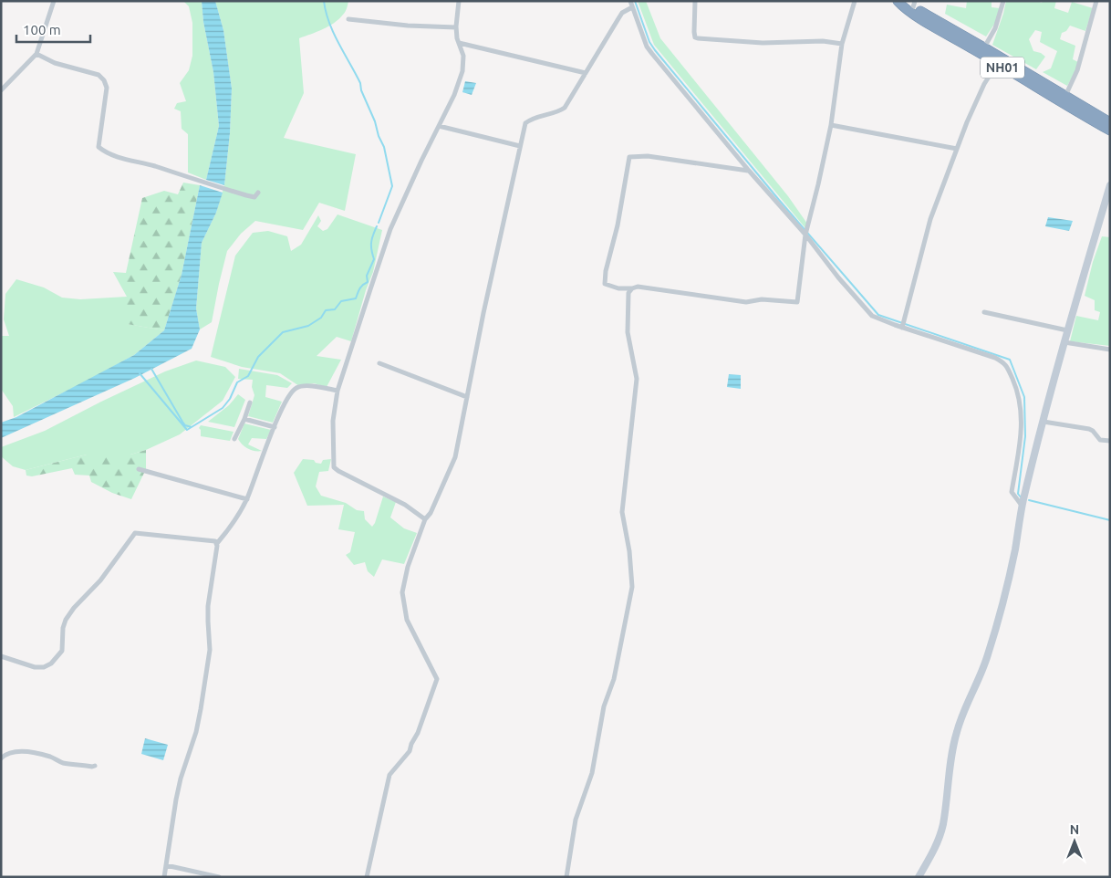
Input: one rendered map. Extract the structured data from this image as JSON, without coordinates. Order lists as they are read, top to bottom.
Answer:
{
  "streets": {
    "highway": ["NH01"]
  },
  "scale_bar": "100 m",
  "north": "top"
}
